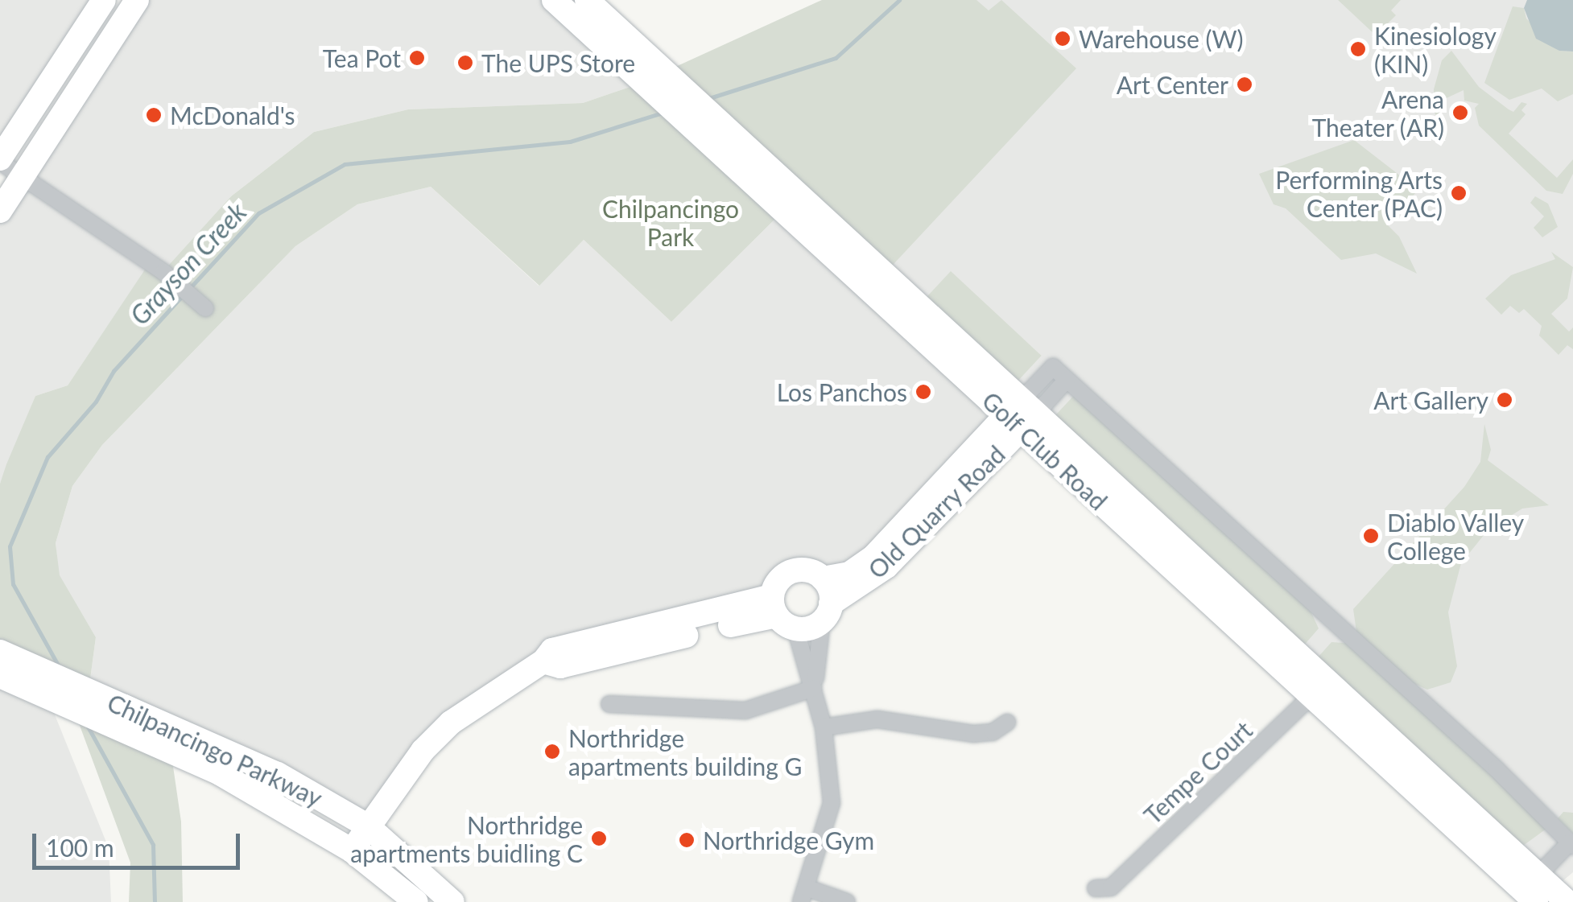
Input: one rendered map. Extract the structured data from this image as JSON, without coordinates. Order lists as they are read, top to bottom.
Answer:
{
  "streets": {
    "street": [
      "Golf Club Road",
      "Old Quarry Road",
      "Chilpancingo Parkway",
      "Tempe Court"
    ]
  },
  "crossings": [
    ["Golf Club Road", "Old Quarry Road"],
    ["Golf Club Road", "Tempe Court"],
    ["Old Quarry Road", "Chilpancingo Parkway"]
  ],
  "water": ["Grayson Creek"],
  "parks": ["Chilpancingo Park"],
  "places": [
    "Warehouse (W)",
    "Kinesiology (KIN)",
    "Tea Pot",
    "The UPS Store",
    "Art Center",
    "Arena Theater (AR)",
    "McDonald's",
    "Performing Arts Center (PAC)",
    "Los Panchos",
    "Art Gallery",
    "Diablo Valley College",
    "Northridge apartments building G",
    "Northridge apartments buidling C",
    "Northridge Gym"
  ],
  "scale_bar": "100 m"
}
